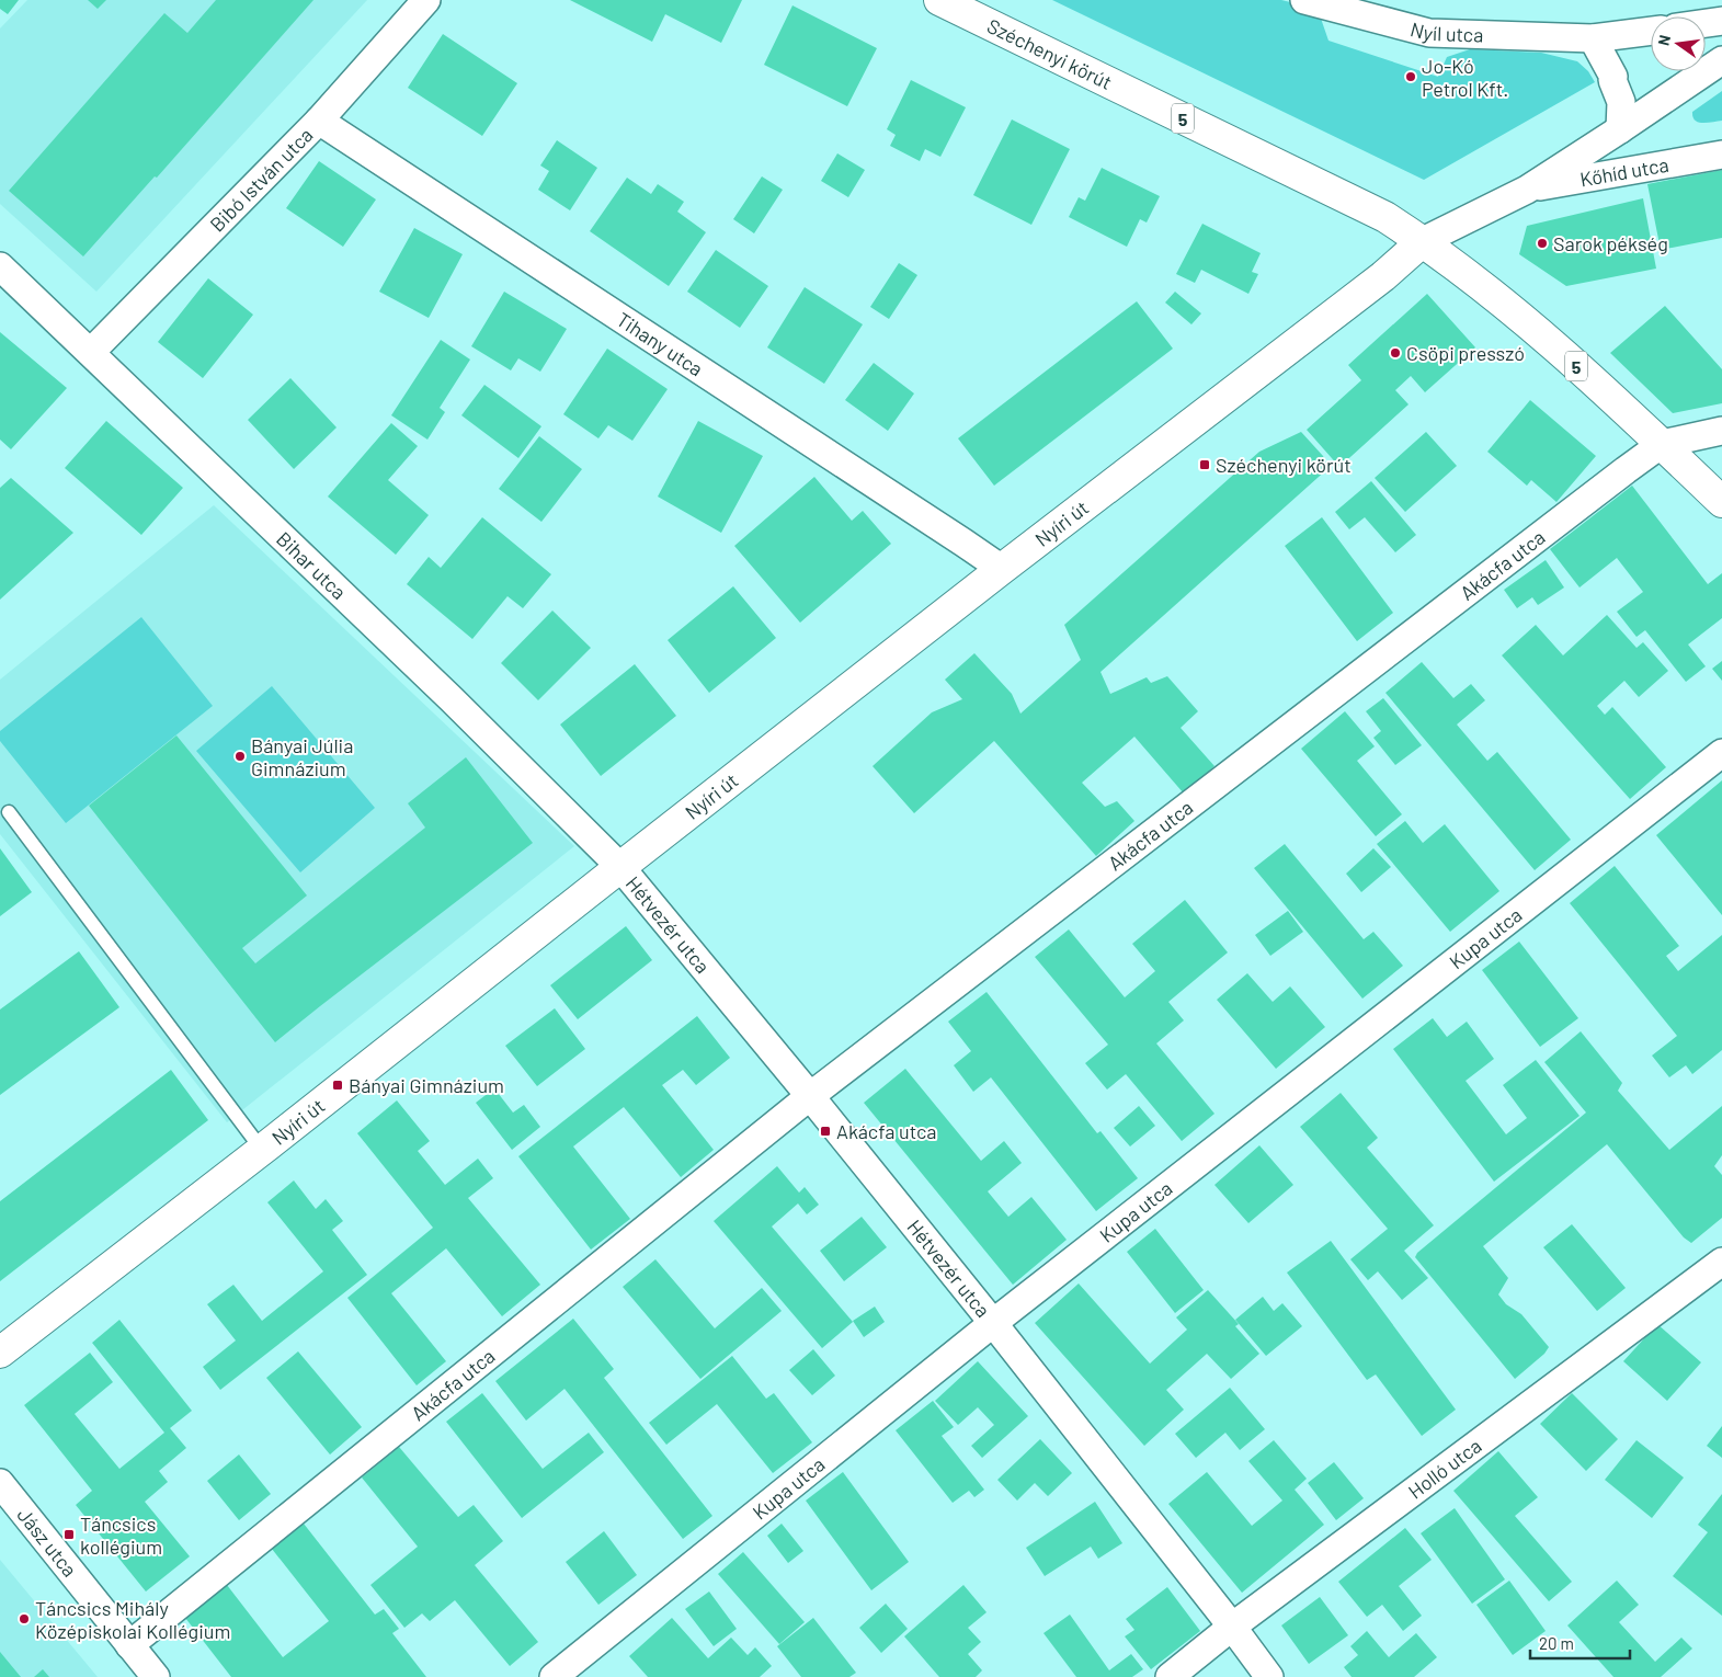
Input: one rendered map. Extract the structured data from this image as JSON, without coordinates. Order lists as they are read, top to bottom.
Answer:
{
  "streets": {
    "street": [
      "Nyíl utca",
      "Széchenyi körút",
      "5",
      "Kőhíd utca",
      "Bibó István utca",
      "Tihany utca",
      "Nyíri út",
      "Bihar utca",
      "Akácfa utca",
      "Hétvezér utca",
      "Kupa utca",
      "Holló utca",
      "Jász utca"
    ]
  },
  "crossings": [
    ["Széchenyi körút", "Nyíri út"],
    ["Széchenyi körút", "Akácfa utca"],
    ["Bibó István utca", "Tihany utca"],
    ["Bibó István utca", "Bihar utca"],
    ["Tihany utca", "Nyíri út"],
    ["Nyíri út", "Bihar utca"],
    ["Nyíri út", "Hétvezér utca"],
    ["Bihar utca", "Hétvezér utca"],
    ["Akácfa utca", "Hétvezér utca"],
    ["Akácfa utca", "Jász utca"],
    ["Hétvezér utca", "Kupa utca"],
    ["Hétvezér utca", "Holló utca"]
  ],
  "places": {
    "other": [
      "Jo-Kó Petrol Kft.",
      "Sarok pékség",
      "Csöpi presszó",
      "Bányai Júlia Gimnázium",
      "Táncsics Mihály Középiskolai Kollégium"
    ],
    "transit": [
      "Széchenyi körút",
      "Bányai Gimnázium",
      "Akácfa utca",
      "Táncsics kollégium"
    ]
  },
  "scale_bar": "20 m",
  "north": "left"
}
